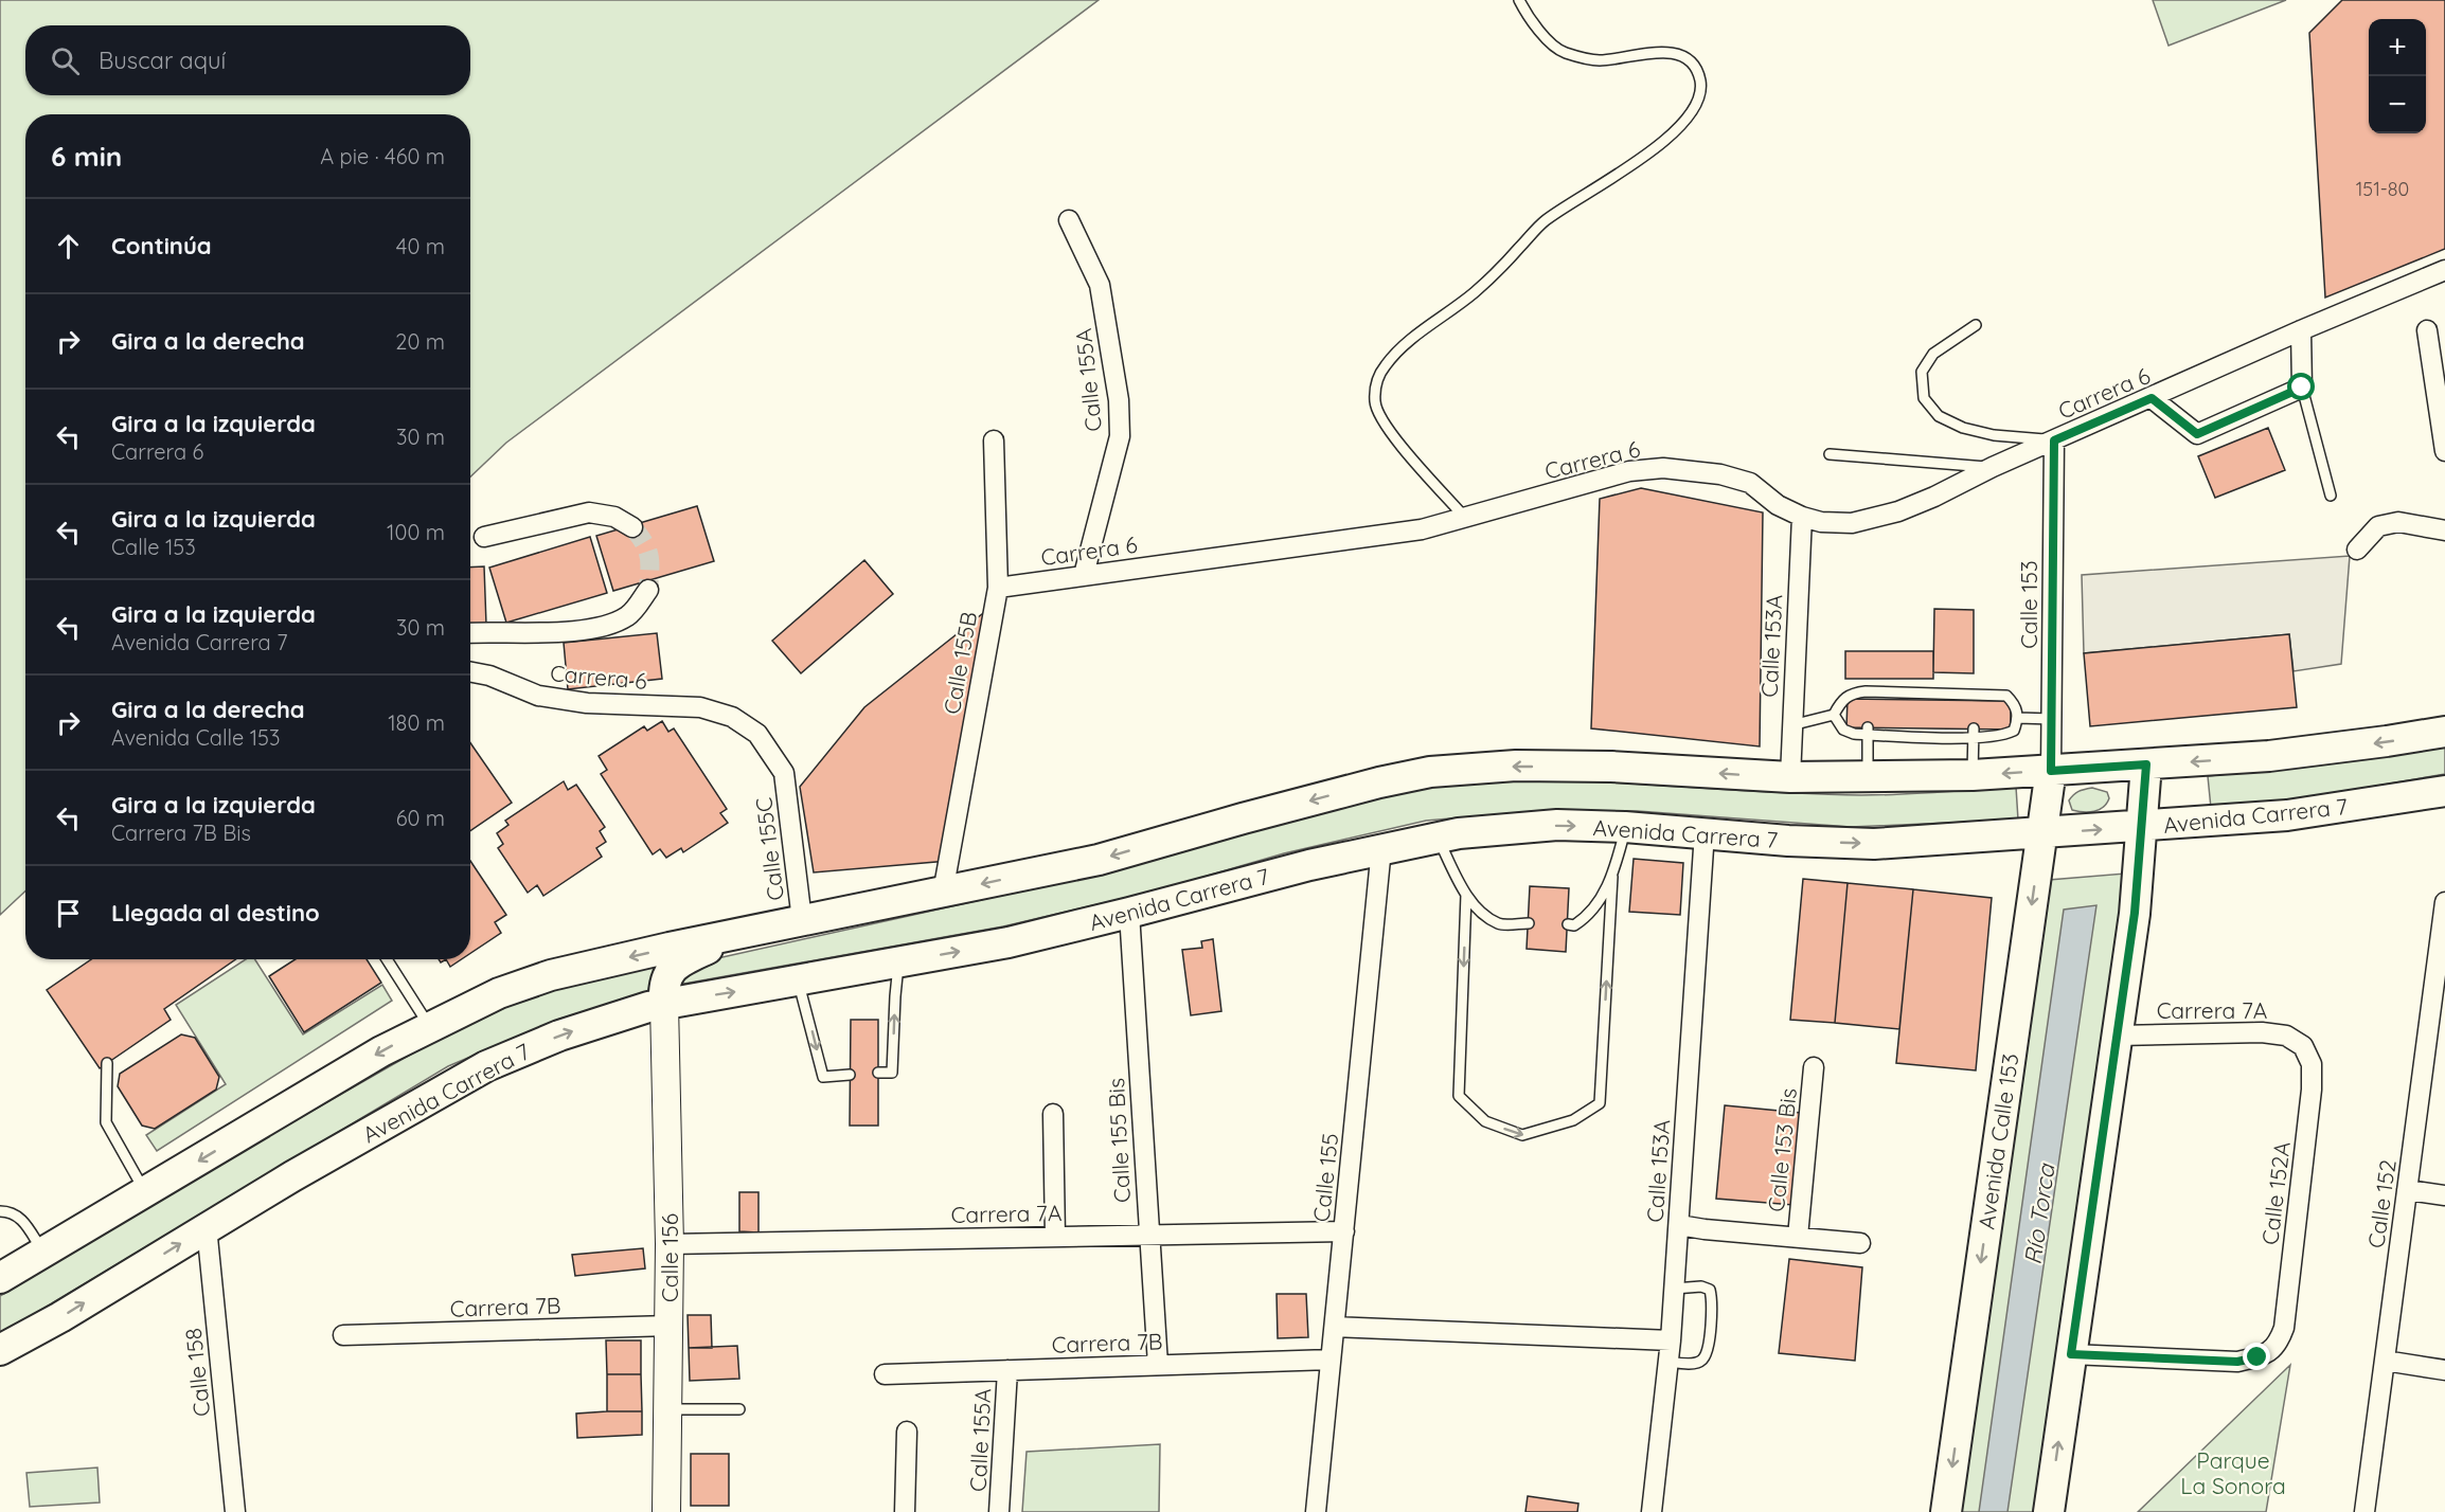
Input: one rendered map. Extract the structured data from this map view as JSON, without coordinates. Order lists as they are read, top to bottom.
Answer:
{
  "streets": {
    "main road": ["Avenida Carrera 7", "Avenida Calle 153"],
    "street": [
      "Calle 155A",
      "Carrera 6",
      "Calle 153",
      "Calle 153A",
      "Calle 155B",
      "Calle 155C",
      "Carrera 7A",
      "Calle 155 Bis",
      "Calle 153 Bis",
      "Calle 155",
      "Calle 152A",
      "Calle 152",
      "Calle 156",
      "Carrera 7B",
      "Calle 158"
    ]
  },
  "crossings": [
    ["Calle 155A", "Carrera 6"],
    ["Calle 155A", "Carrera 7B"],
    ["Carrera 6", "Calle 153"],
    ["Carrera 6", "Calle 153A"],
    ["Carrera 6", "Calle 155B"],
    ["Carrera 6", "Calle 155C"],
    ["Calle 153", "Avenida Calle 153"],
    ["Calle 153A", "Avenida Carrera 7"],
    ["Avenida Carrera 7", "Calle 155 Bis"],
    ["Avenida Carrera 7", "Avenida Calle 153"],
    ["Avenida Carrera 7", "Calle 155"],
    ["Avenida Carrera 7", "Calle 156"],
    ["Avenida Carrera 7", "Calle 158"],
    ["Carrera 7A", "Calle 155 Bis"],
    ["Carrera 7A", "Calle 155"],
    ["Carrera 7A", "Calle 152A"],
    ["Carrera 7A", "Calle 156"],
    ["Calle 155 Bis", "Carrera 7B"],
    ["Calle 155", "Carrera 7B"],
    ["Calle 156", "Carrera 7B"]
  ],
  "water": ["Río Torca"],
  "parks": ["Parque La Sonora"],
  "house_numbers": ["151-80"],
  "page": {
    "map_buttons": ["+", "−"],
    "search": "Buscar aquí",
    "heading": ["6 min", "A pie · 460 m"],
    "list": [
      ["Continúa", "40 m"],
      ["Gira a la derecha", "20 m"],
      ["Gira a la izquierda", "Carrera 6", "30 m"],
      ["Gira a la izquierda", "Calle 153", "100 m"],
      ["Gira a la izquierda", "Avenida Carrera 7", "30 m"],
      ["Gira a la derecha", "Avenida Calle 153", "180 m"],
      ["Gira a la izquierda", "Carrera 7B Bis", "60 m"],
      "Llegada al destino"
    ]
  }
}
